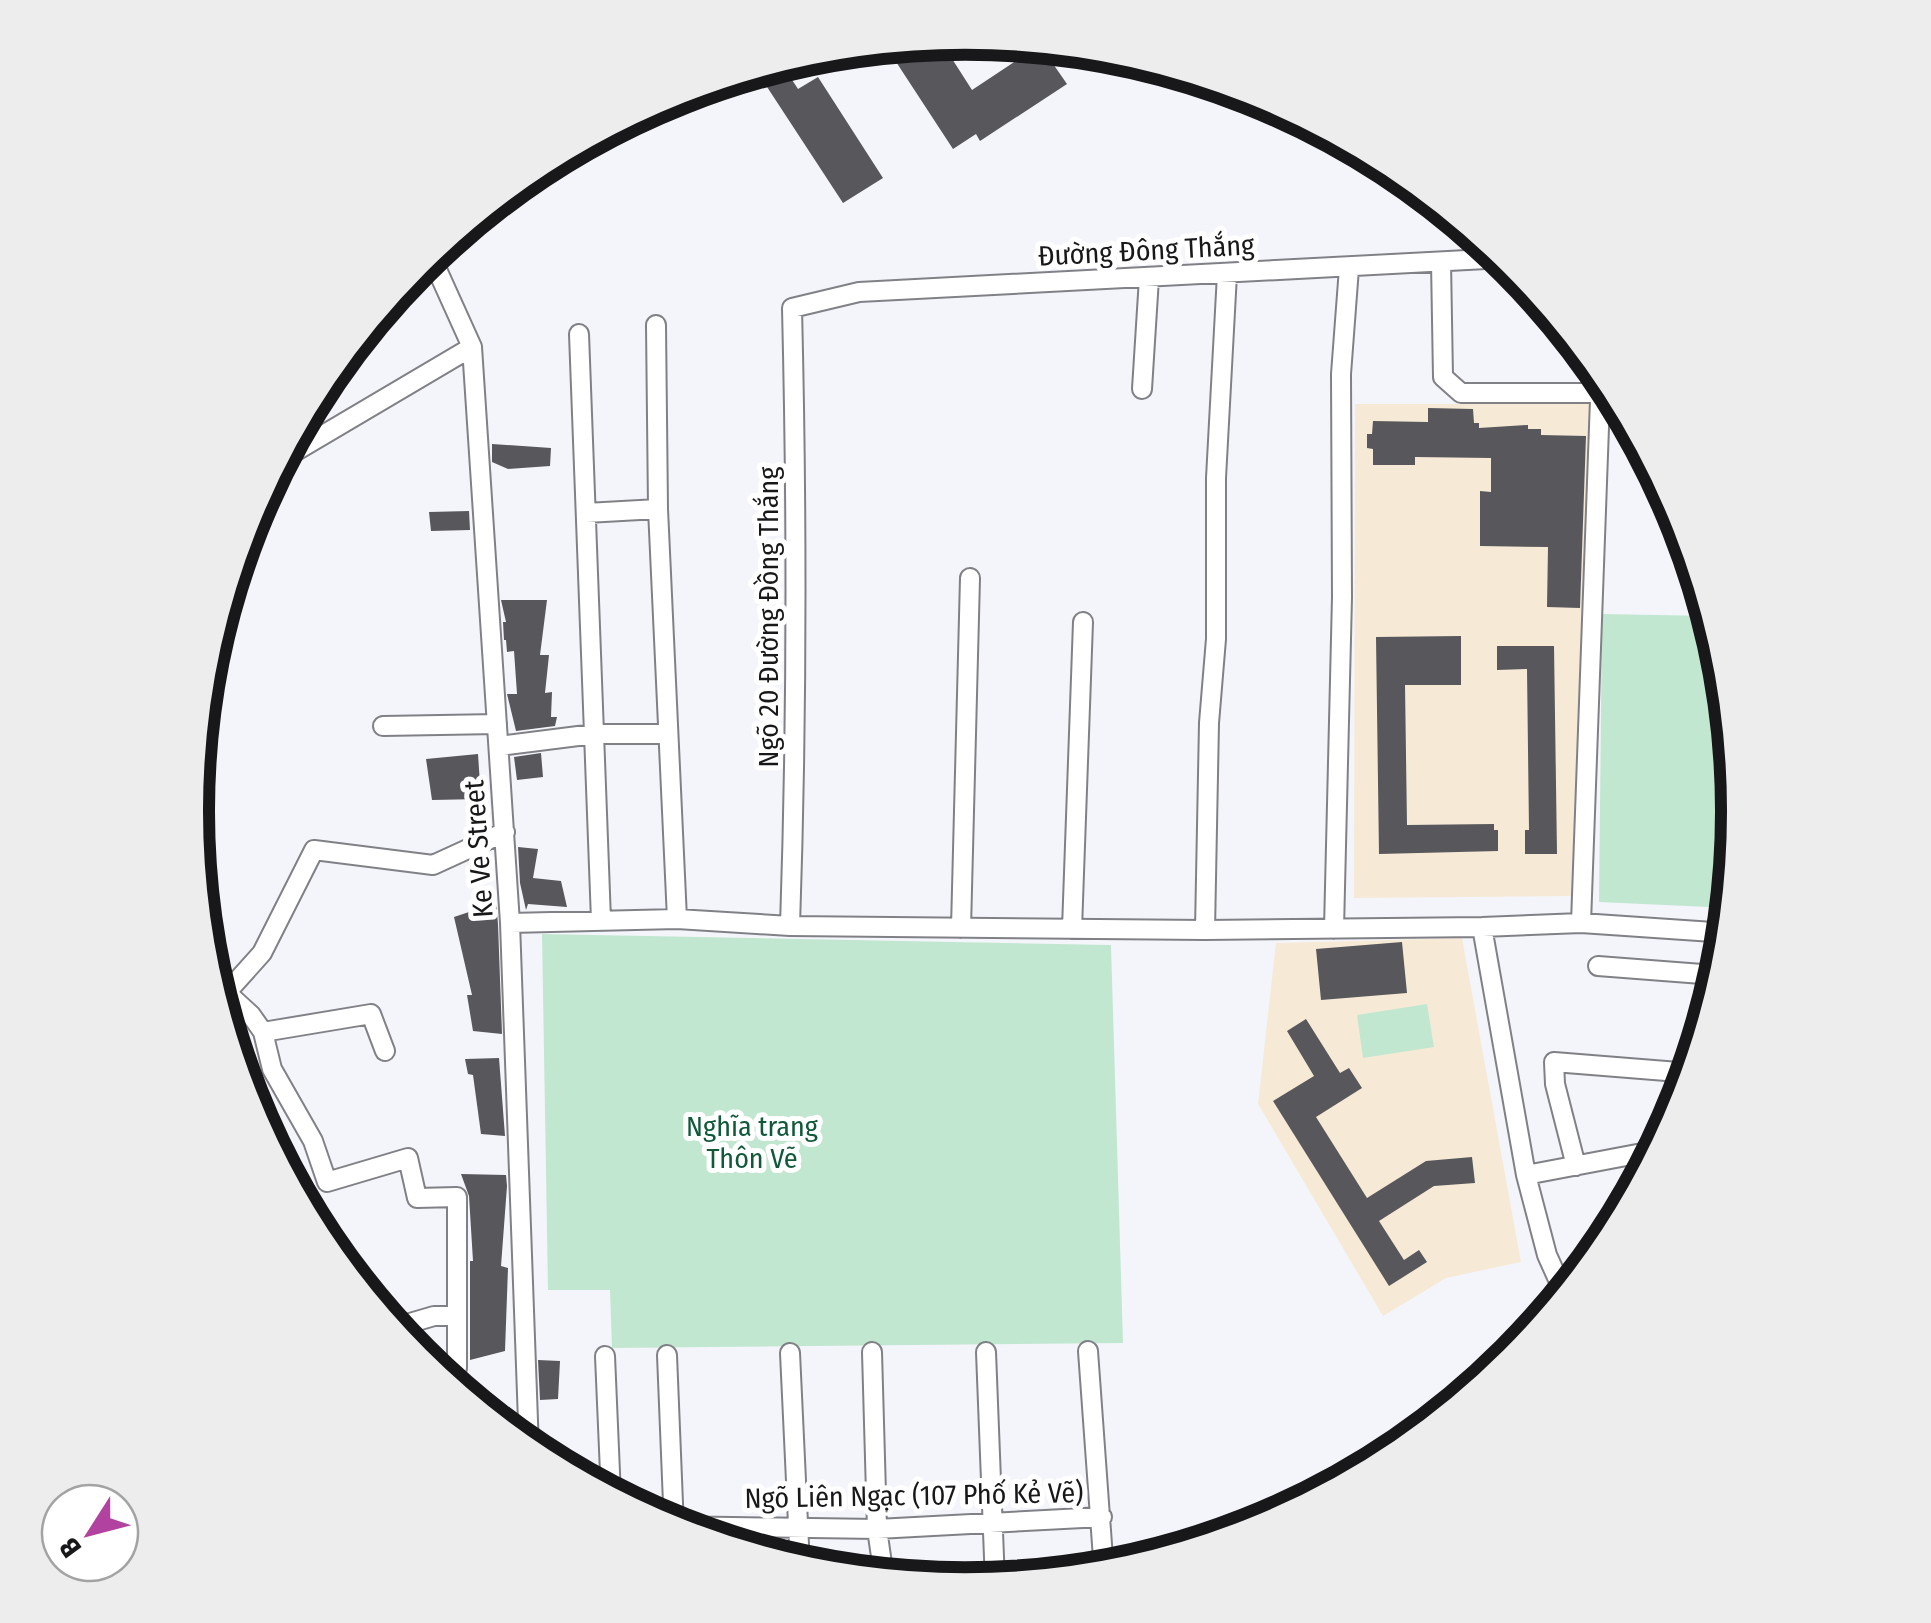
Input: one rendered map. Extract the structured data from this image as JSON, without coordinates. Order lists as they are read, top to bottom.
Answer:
{
  "streets": {
    "street": [
      "Đường Đông Thắng",
      "Ngõ 20 Đường Đồng Thắng",
      "Ke Ve Street",
      "Ngõ Liên Ngạc (107 Phố Kẻ Vẽ)"
    ]
  },
  "crossings": [
    ["Đường Đông Thắng", "Ngõ 20 Đường Đồng Thắng"]
  ],
  "parks": ["Nghĩa trang Thôn Vẽ"],
  "north": "bottom left"
}
